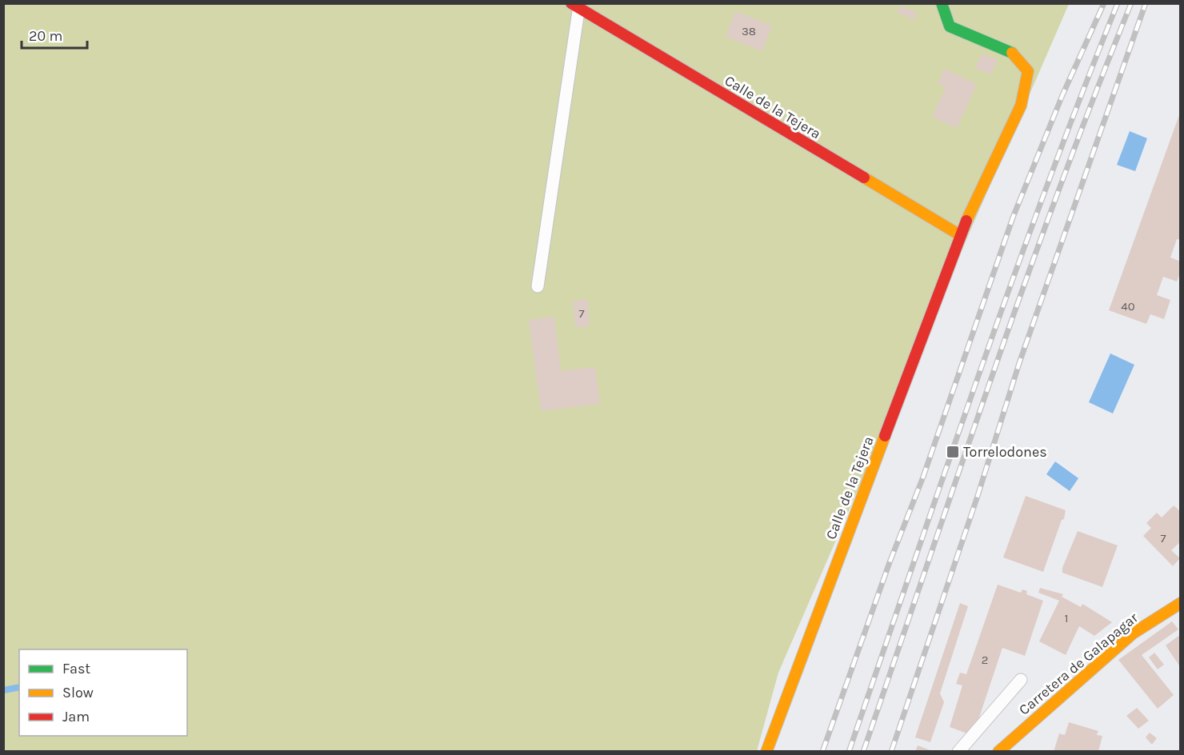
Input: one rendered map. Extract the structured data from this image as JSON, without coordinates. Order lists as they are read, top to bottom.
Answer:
{
  "streets": {
    "street": ["Calle de la Tejera", "Carretera de Galapagar"]
  },
  "places": {
    "transit": ["Torrelodones"]
  },
  "house_numbers": [
    "38",
    "40",
    "7",
    "7",
    "1",
    "2"
  ],
  "legend": ["Fast", "Slow", "Jam"],
  "scale_bar": "20 m"
}
